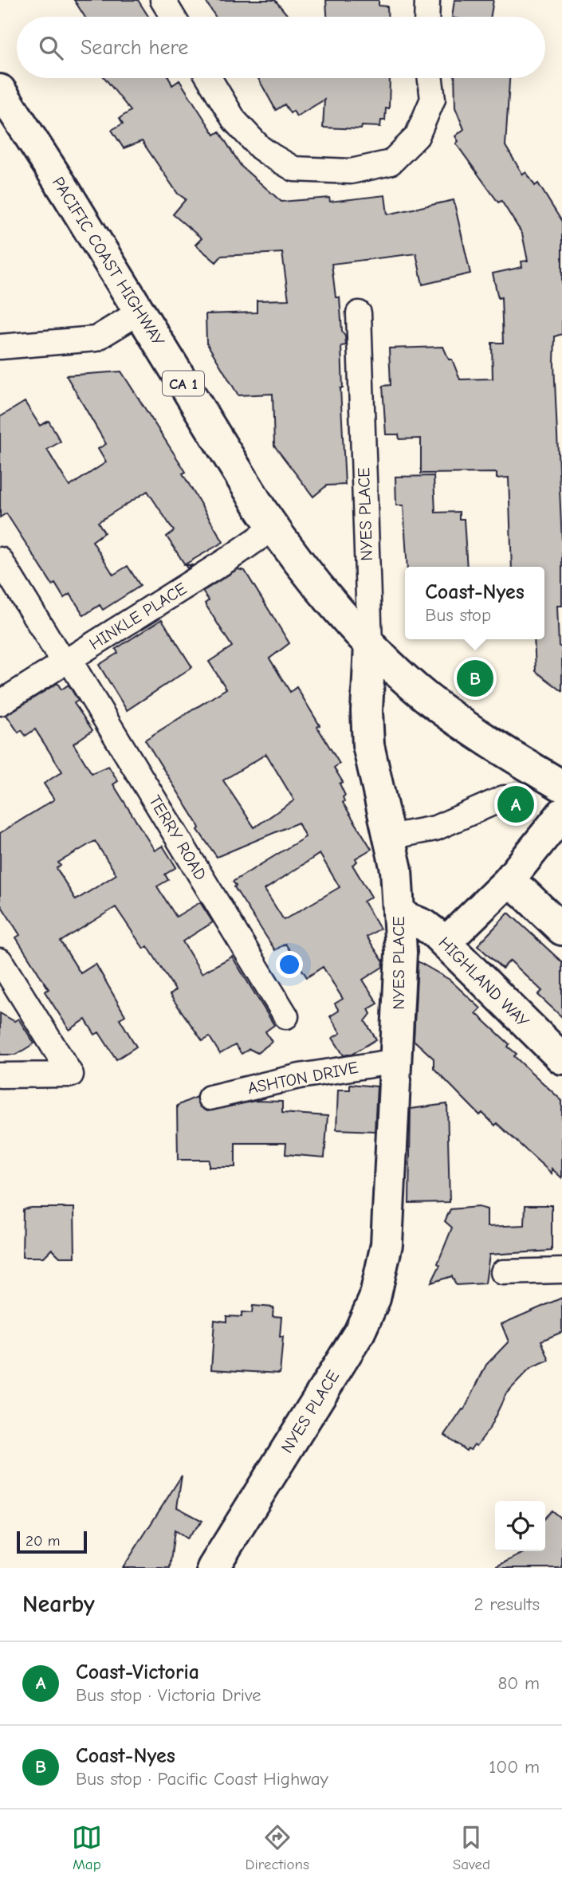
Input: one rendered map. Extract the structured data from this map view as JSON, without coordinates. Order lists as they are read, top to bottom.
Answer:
{
  "streets": {
    "main road": [
      "PACIFIC COAST HIGHWAY",
      "CA 1",
      "NYES PLACE",
      "HIGHLAND WAY"
    ],
    "street": ["HINKLE PLACE", "TERRY ROAD", "ASHTON DRIVE"]
  },
  "crossings": [
    ["PACIFIC COAST HIGHWAY", "NYES PLACE"],
    ["PACIFIC COAST HIGHWAY", "HINKLE PLACE"],
    ["NYES PLACE", "HIGHLAND WAY"],
    ["NYES PLACE", "ASHTON DRIVE"],
    ["HINKLE PLACE", "TERRY ROAD"]
  ],
  "scale_bar": "20 m",
  "page": {
    "search": "Search here",
    "popup": ["Coast-Nyes", "Bus stop"],
    "pins": ["B", "A"],
    "scale": "20 m",
    "heading": ["Nearby", "2 results"],
    "list": [
      {
        "mark": "A",
        "name": "Coast-Victoria",
        "note": "Bus stop · Victoria Drive",
        "value": "80 m"
      },
      {
        "mark": "B",
        "name": "Coast-Nyes",
        "note": "Bus stop · Pacific Coast Highway",
        "value": "100 m"
      }
    ],
    "nav": ["Map", "Directions", "Saved"]
  }
}
